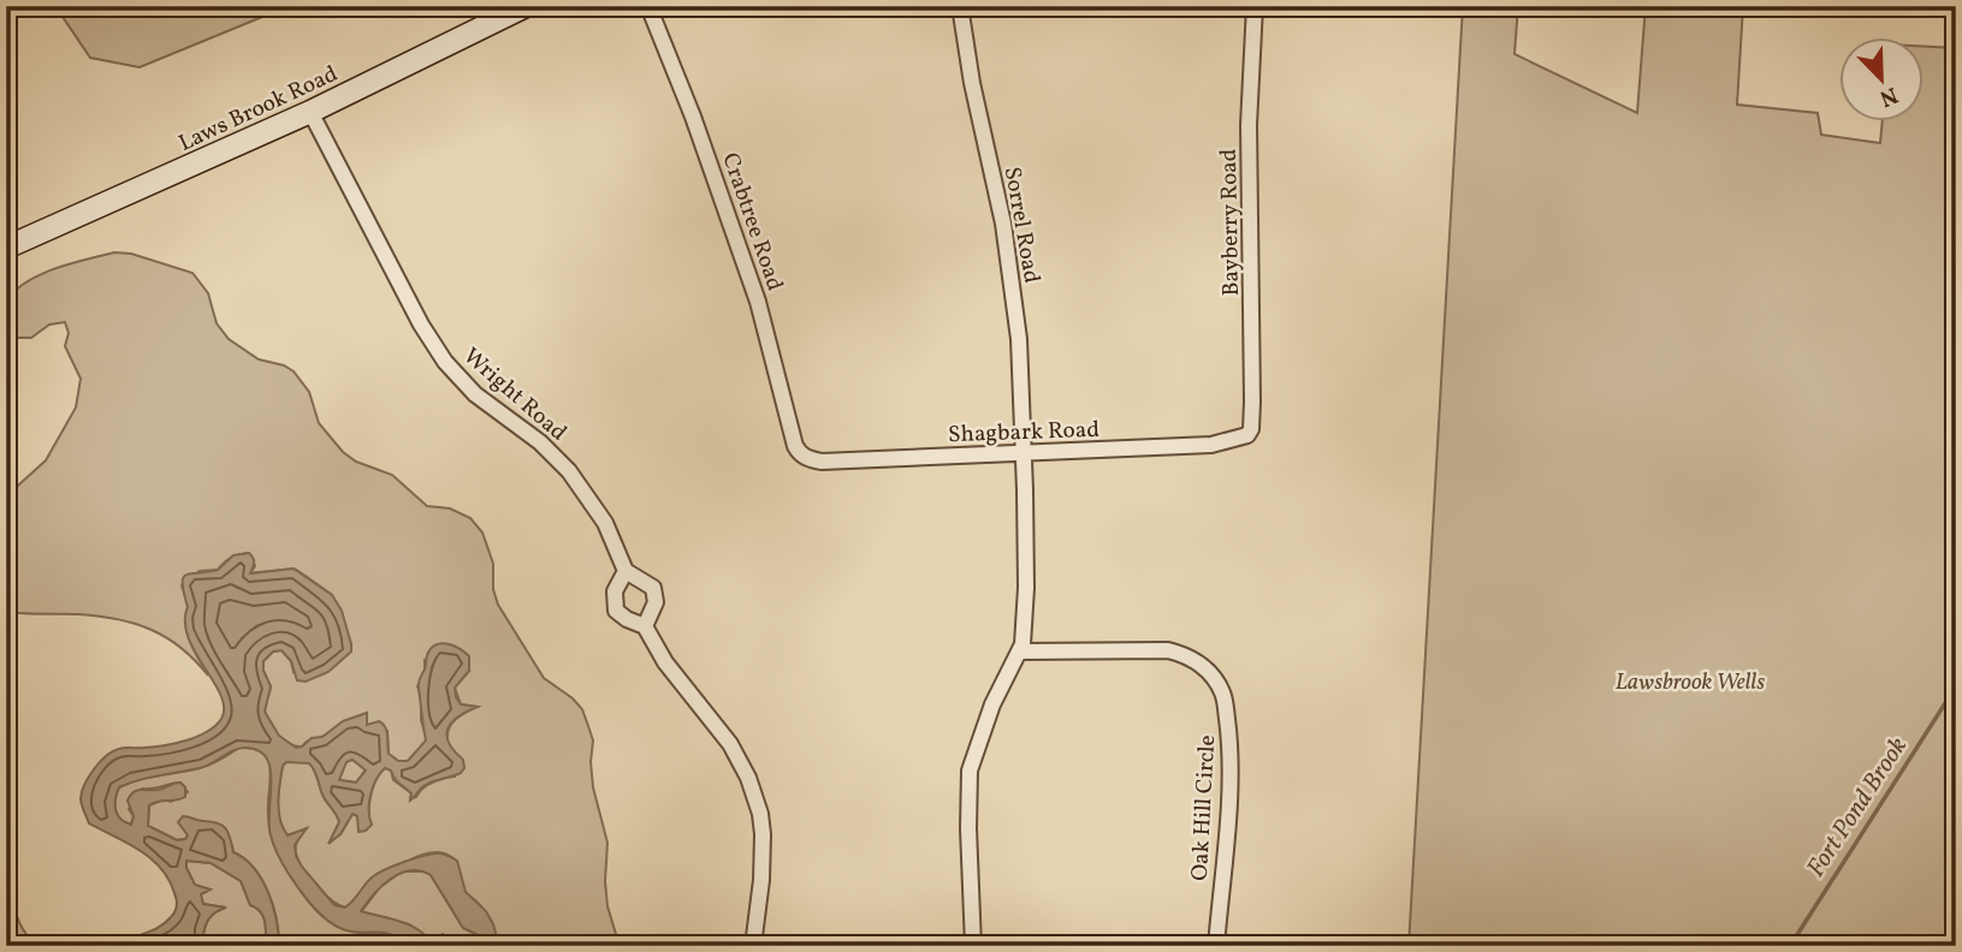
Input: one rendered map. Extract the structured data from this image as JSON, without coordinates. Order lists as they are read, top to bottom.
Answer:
{
  "streets": {
    "street": [
      "Laws Brook Road",
      "Crabtree Road",
      "Bayberry Road",
      "Sorrel Road",
      "Wright Road",
      "Shagbark Road",
      "Oak Hill Circle"
    ]
  },
  "crossings": [
    ["Laws Brook Road", "Wright Road"],
    ["Crabtree Road", "Shagbark Road"],
    ["Bayberry Road", "Shagbark Road"],
    ["Sorrel Road", "Shagbark Road"]
  ],
  "water": ["Fort Pond Brook"],
  "parks": ["Lawsbrook Wells"],
  "north": "bottom right"
}
